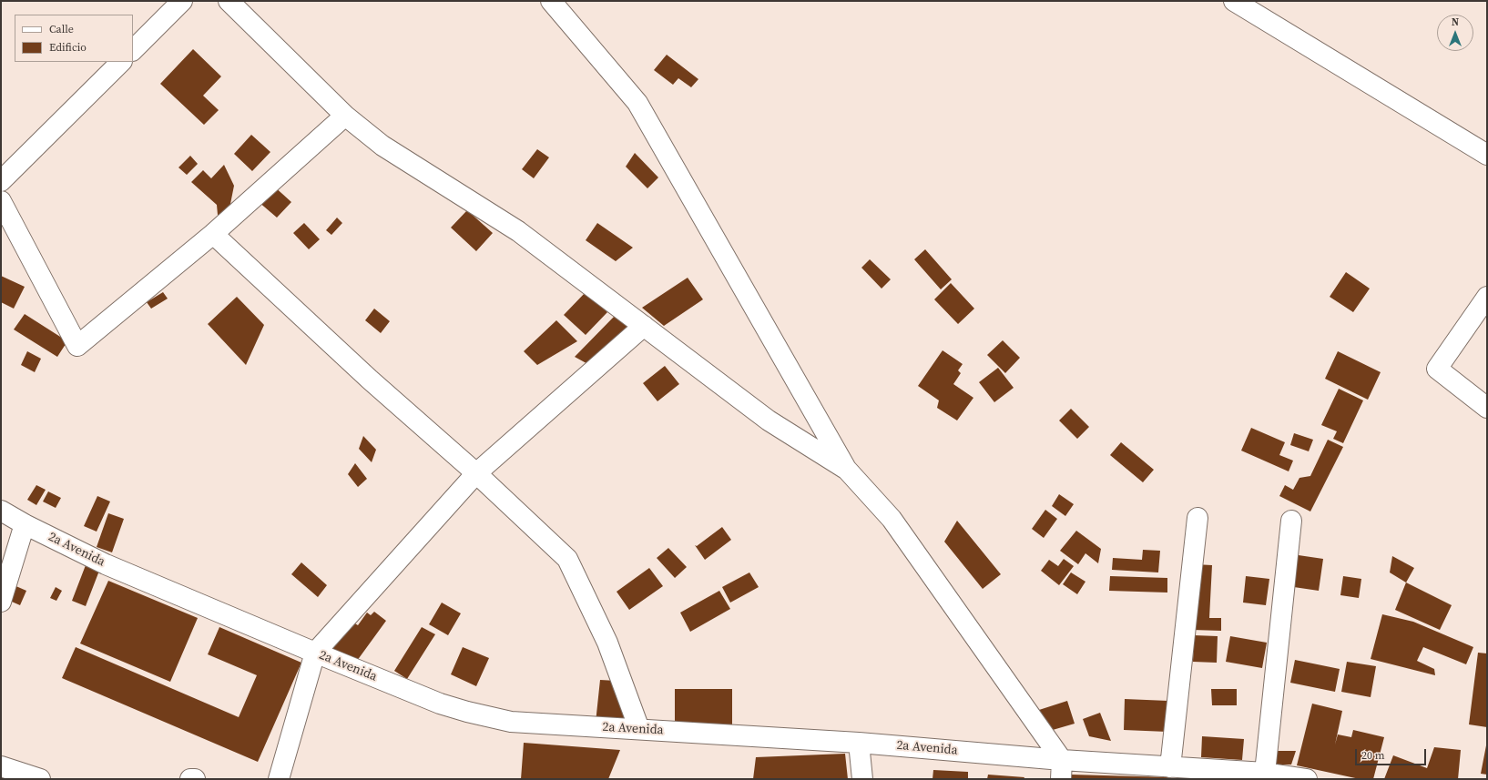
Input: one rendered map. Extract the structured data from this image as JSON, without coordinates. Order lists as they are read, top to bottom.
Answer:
{
  "streets": {
    "street": ["2a Avenida"]
  },
  "legend": ["Calle", "Edificio"],
  "scale_bar": "20 m",
  "north": "top"
}
